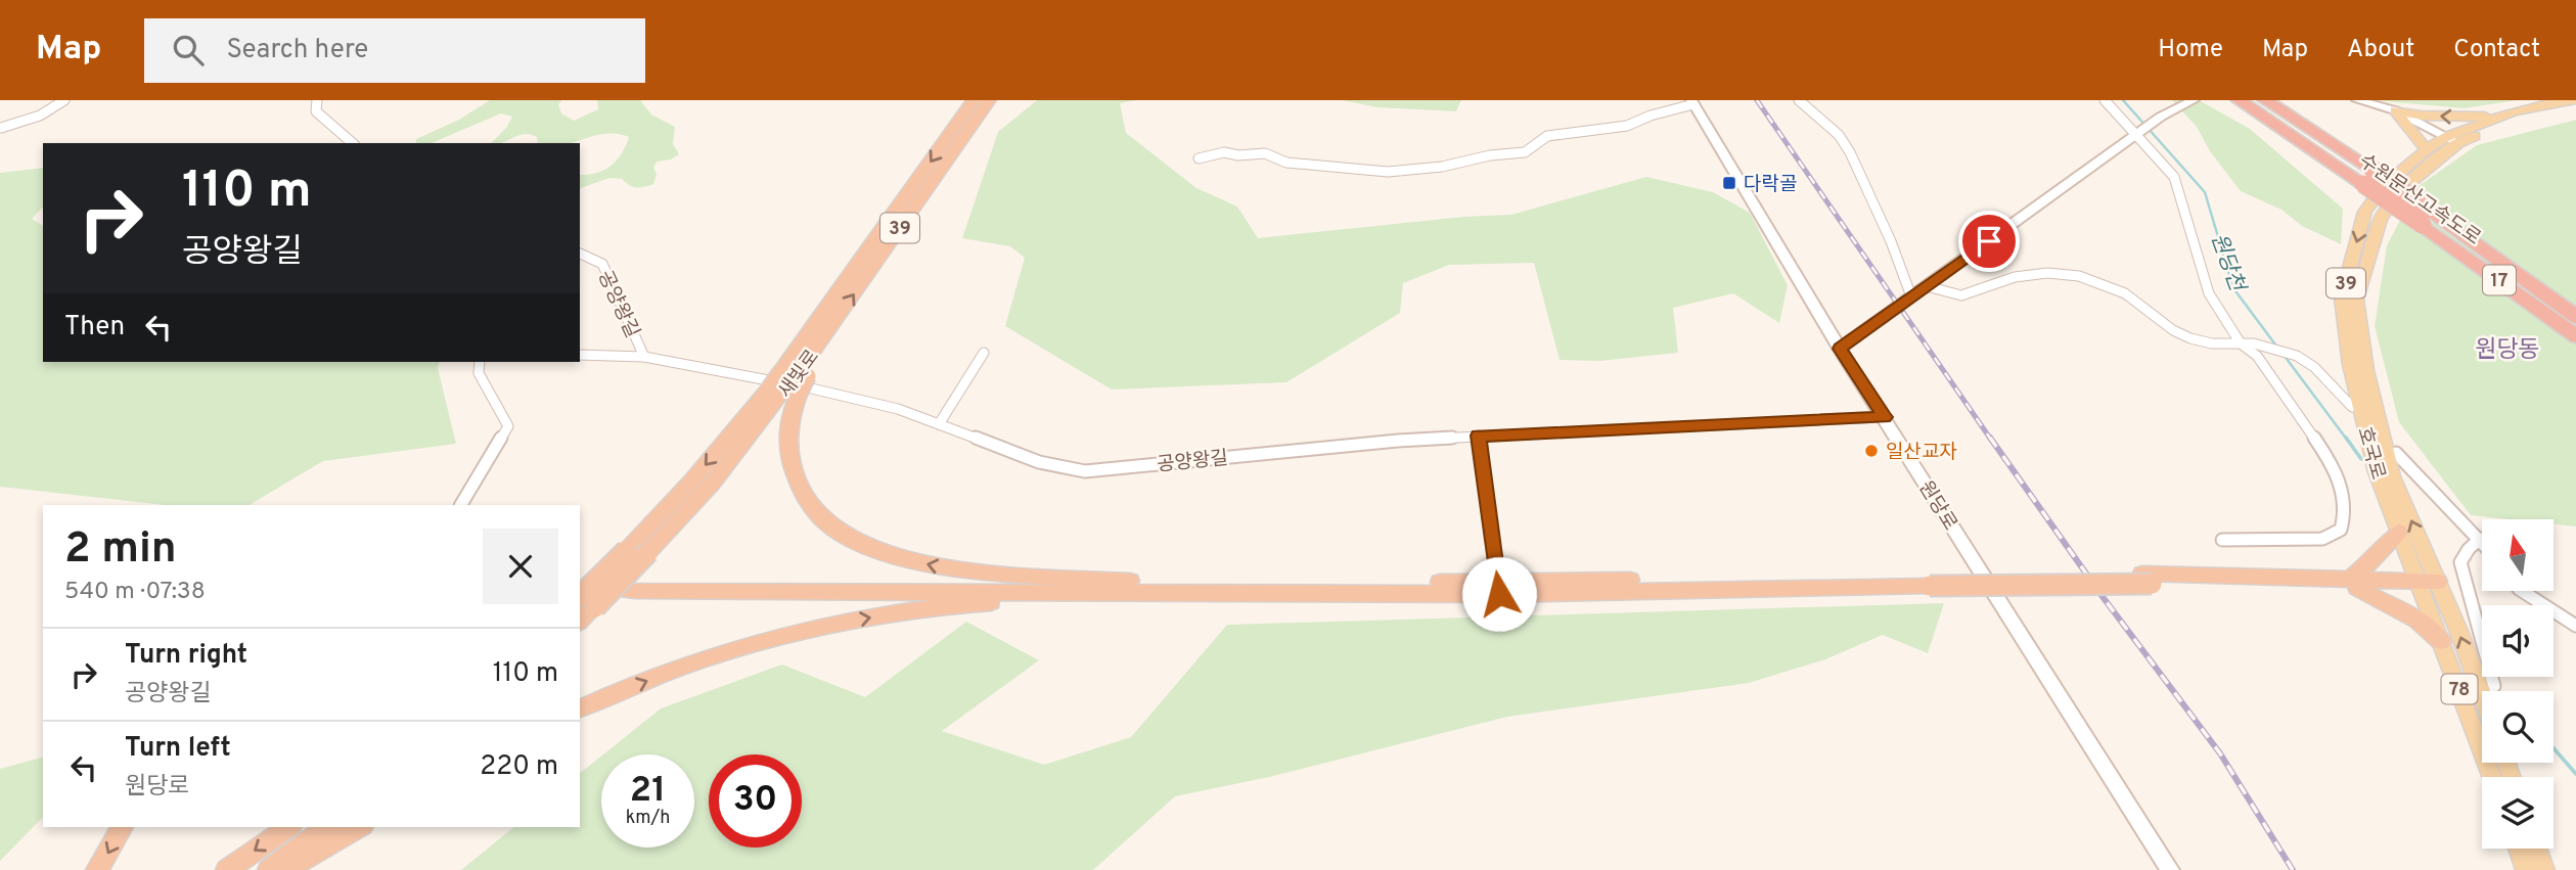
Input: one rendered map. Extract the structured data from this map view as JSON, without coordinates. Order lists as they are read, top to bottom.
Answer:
{
  "streets": {
    "highway": [
      "수원문산고속도로",
      "39",
      "17",
      "새빛로"
    ],
    "main road": ["호국로", "원당로", "78"],
    "street": ["공양왕길"]
  },
  "crossings": [
    ["공양왕길", "원당로"]
  ],
  "districts": ["원당동"],
  "water": ["원당천"],
  "places": {
    "transit": ["다락골"],
    "other": ["일산교자"]
  },
  "north": "top",
  "page": {
    "header": "Map",
    "search": "Search here",
    "nav": [
      "Home",
      "Map",
      "About",
      "Contact"
    ],
    "turn": ["110 m", "공양왕길"],
    "then": "Then",
    "heading": ["2 min", "540 m · 07:38"],
    "list": [
      {
        "name": "Turn right",
        "note": "공양왕길",
        "value": "110 m"
      },
      {
        "name": "Turn left",
        "note": "원당로",
        "value": "220 m"
      }
    ],
    "speed": "21 km/h",
    "limit": "30"
  }
}
